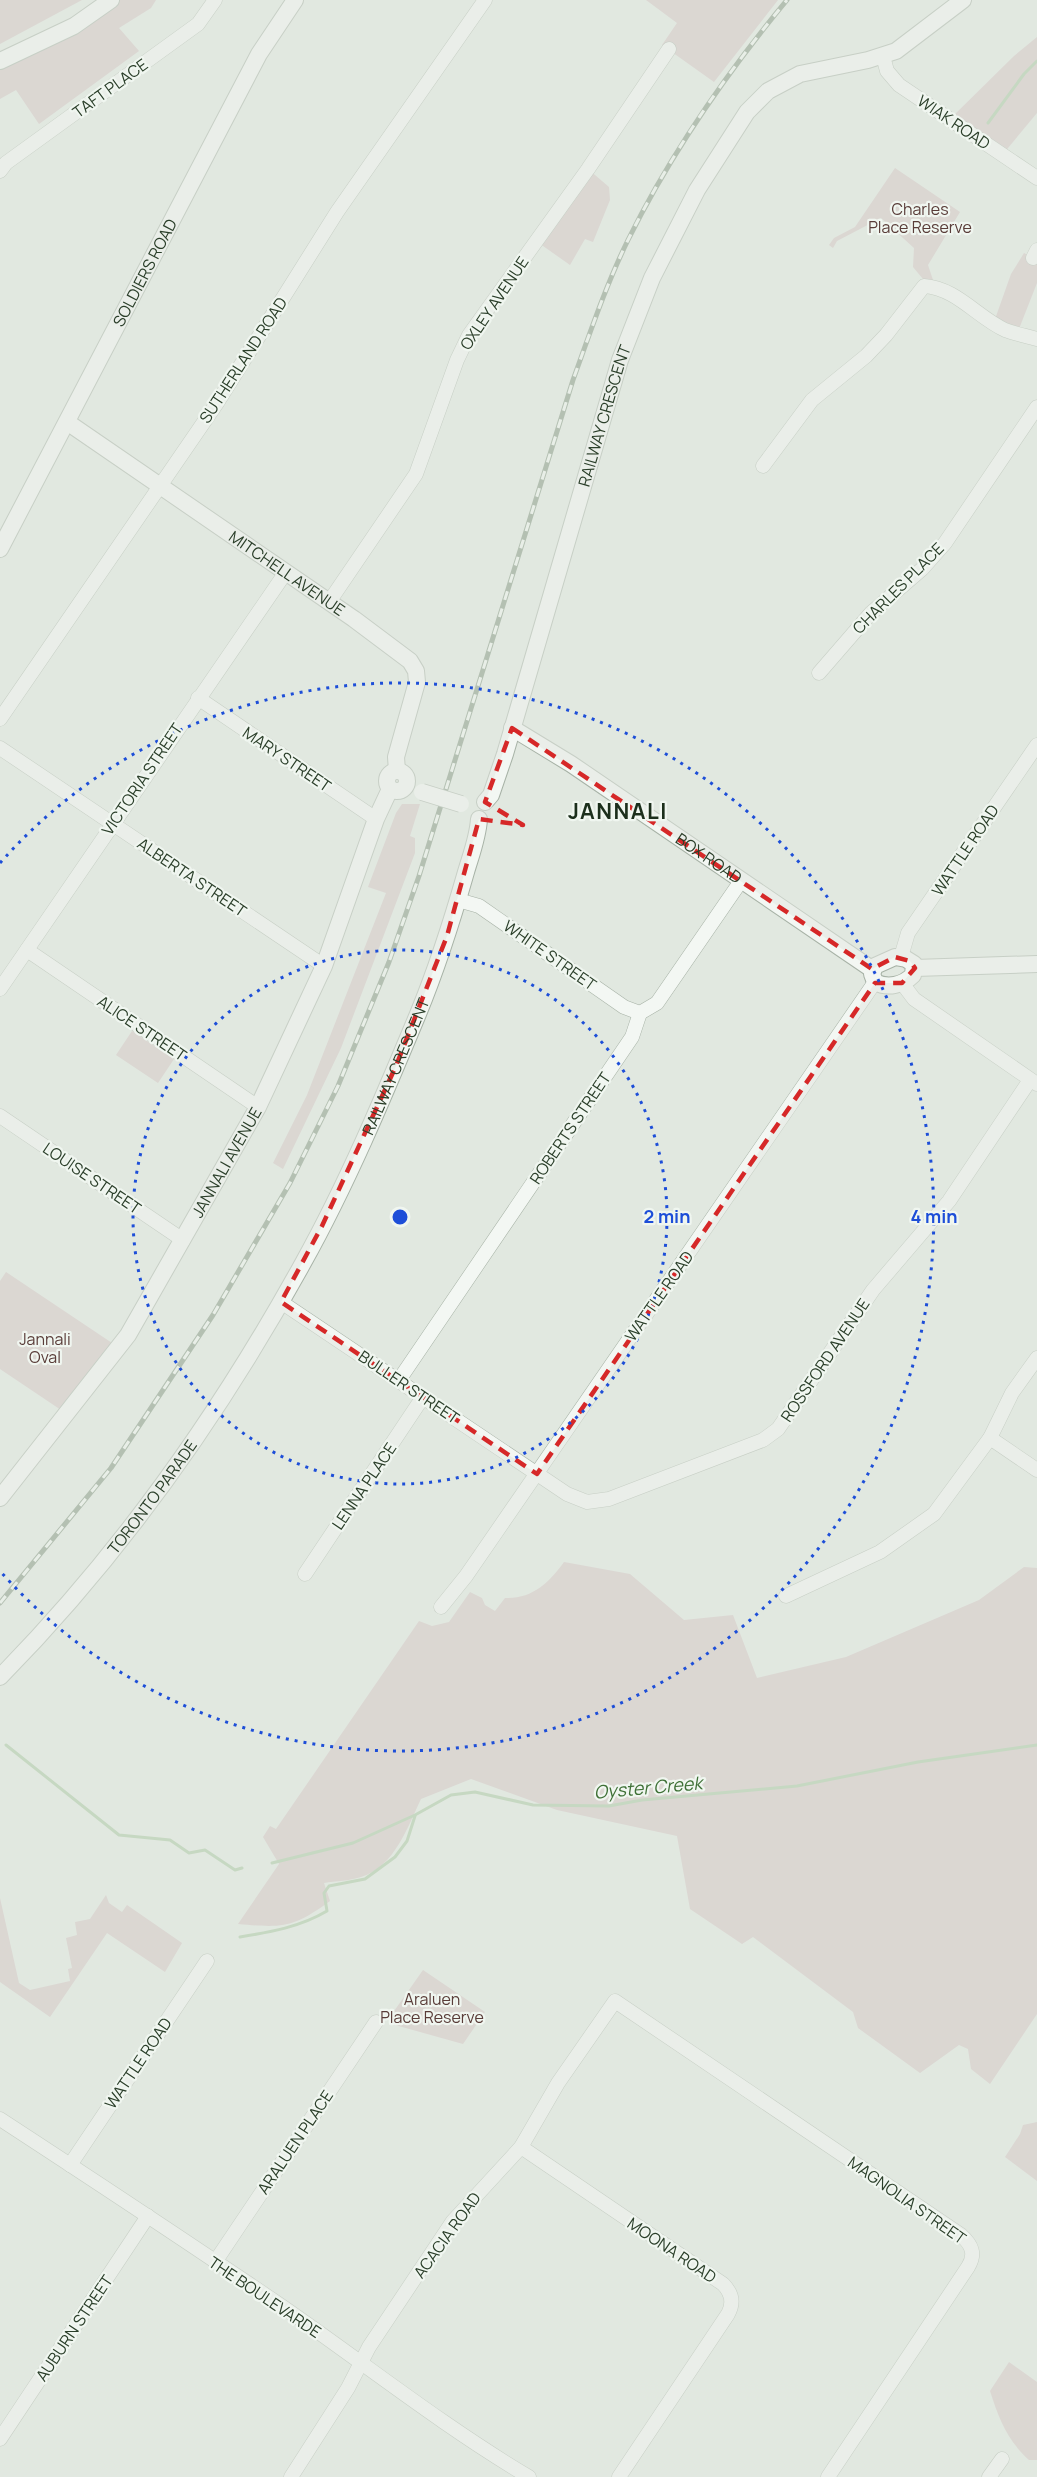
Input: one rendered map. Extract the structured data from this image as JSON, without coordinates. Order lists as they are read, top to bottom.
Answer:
{
  "streets": {
    "street": [
      "TAFT PLACE",
      "WIAK ROAD",
      "SOLDIERS ROAD",
      "OXLEY AVENUE",
      "SUTHERLAND ROAD",
      "RAILWAY CRESCENT",
      "MITCHELL AVENUE",
      "CHARLES PLACE",
      "MARY STREET",
      "VICTORIA STREET",
      "WATTLE ROAD",
      "BOX ROAD",
      "ALBERTA STREET",
      "WHITE STREET",
      "ALICE STREET",
      "ROBERTS STREET",
      "JANNALI AVENUE",
      "LOUISE STREET",
      "ROSSFORD AVENUE",
      "BULLER STREET",
      "LENNA PLACE",
      "TORONTO PARADE",
      "ARALUEN PLACE",
      "MAGNOLIA STREET",
      "ACACIA ROAD",
      "MOONA ROAD",
      "THE BOULEVARDE",
      "AUBURN STREET"
    ]
  },
  "crossings": [
    ["WIAK ROAD", "RAILWAY CRESCENT"],
    ["SOLDIERS ROAD", "MITCHELL AVENUE"],
    ["OXLEY AVENUE", "MITCHELL AVENUE"],
    ["SUTHERLAND ROAD", "MITCHELL AVENUE"],
    ["RAILWAY CRESCENT", "BOX ROAD"],
    ["RAILWAY CRESCENT", "WHITE STREET"],
    ["RAILWAY CRESCENT", "BULLER STREET"],
    ["RAILWAY CRESCENT", "TORONTO PARADE"],
    ["MITCHELL AVENUE", "VICTORIA STREET"],
    ["MITCHELL AVENUE", "JANNALI AVENUE"],
    ["MARY STREET", "VICTORIA STREET"],
    ["MARY STREET", "JANNALI AVENUE"],
    ["VICTORIA STREET", "ALBERTA STREET"],
    ["VICTORIA STREET", "ALICE STREET"],
    ["WATTLE ROAD", "BOX ROAD"],
    ["WATTLE ROAD", "ROSSFORD AVENUE"],
    ["WATTLE ROAD", "BULLER STREET"],
    ["WATTLE ROAD", "THE BOULEVARDE"],
    ["ALBERTA STREET", "JANNALI AVENUE"],
    ["WHITE STREET", "ROBERTS STREET"],
    ["ALICE STREET", "JANNALI AVENUE"],
    ["ROBERTS STREET", "BULLER STREET"],
    ["JANNALI AVENUE", "LOUISE STREET"],
    ["ROSSFORD AVENUE", "BULLER STREET"],
    ["BULLER STREET", "LENNA PLACE"],
    ["BULLER STREET", "TORONTO PARADE"],
    ["ARALUEN PLACE", "THE BOULEVARDE"],
    ["MAGNOLIA STREET", "ACACIA ROAD"],
    ["ACACIA ROAD", "MOONA ROAD"],
    ["ACACIA ROAD", "THE BOULEVARDE"],
    ["THE BOULEVARDE", "AUBURN STREET"]
  ],
  "districts": ["JANNALI"],
  "water": ["Oyster Creek"],
  "parks": ["Charles Place Reserve", "Jannali Oval", "Araluen Place Reserve"],
  "rings": ["2 min", "4 min"]
}
